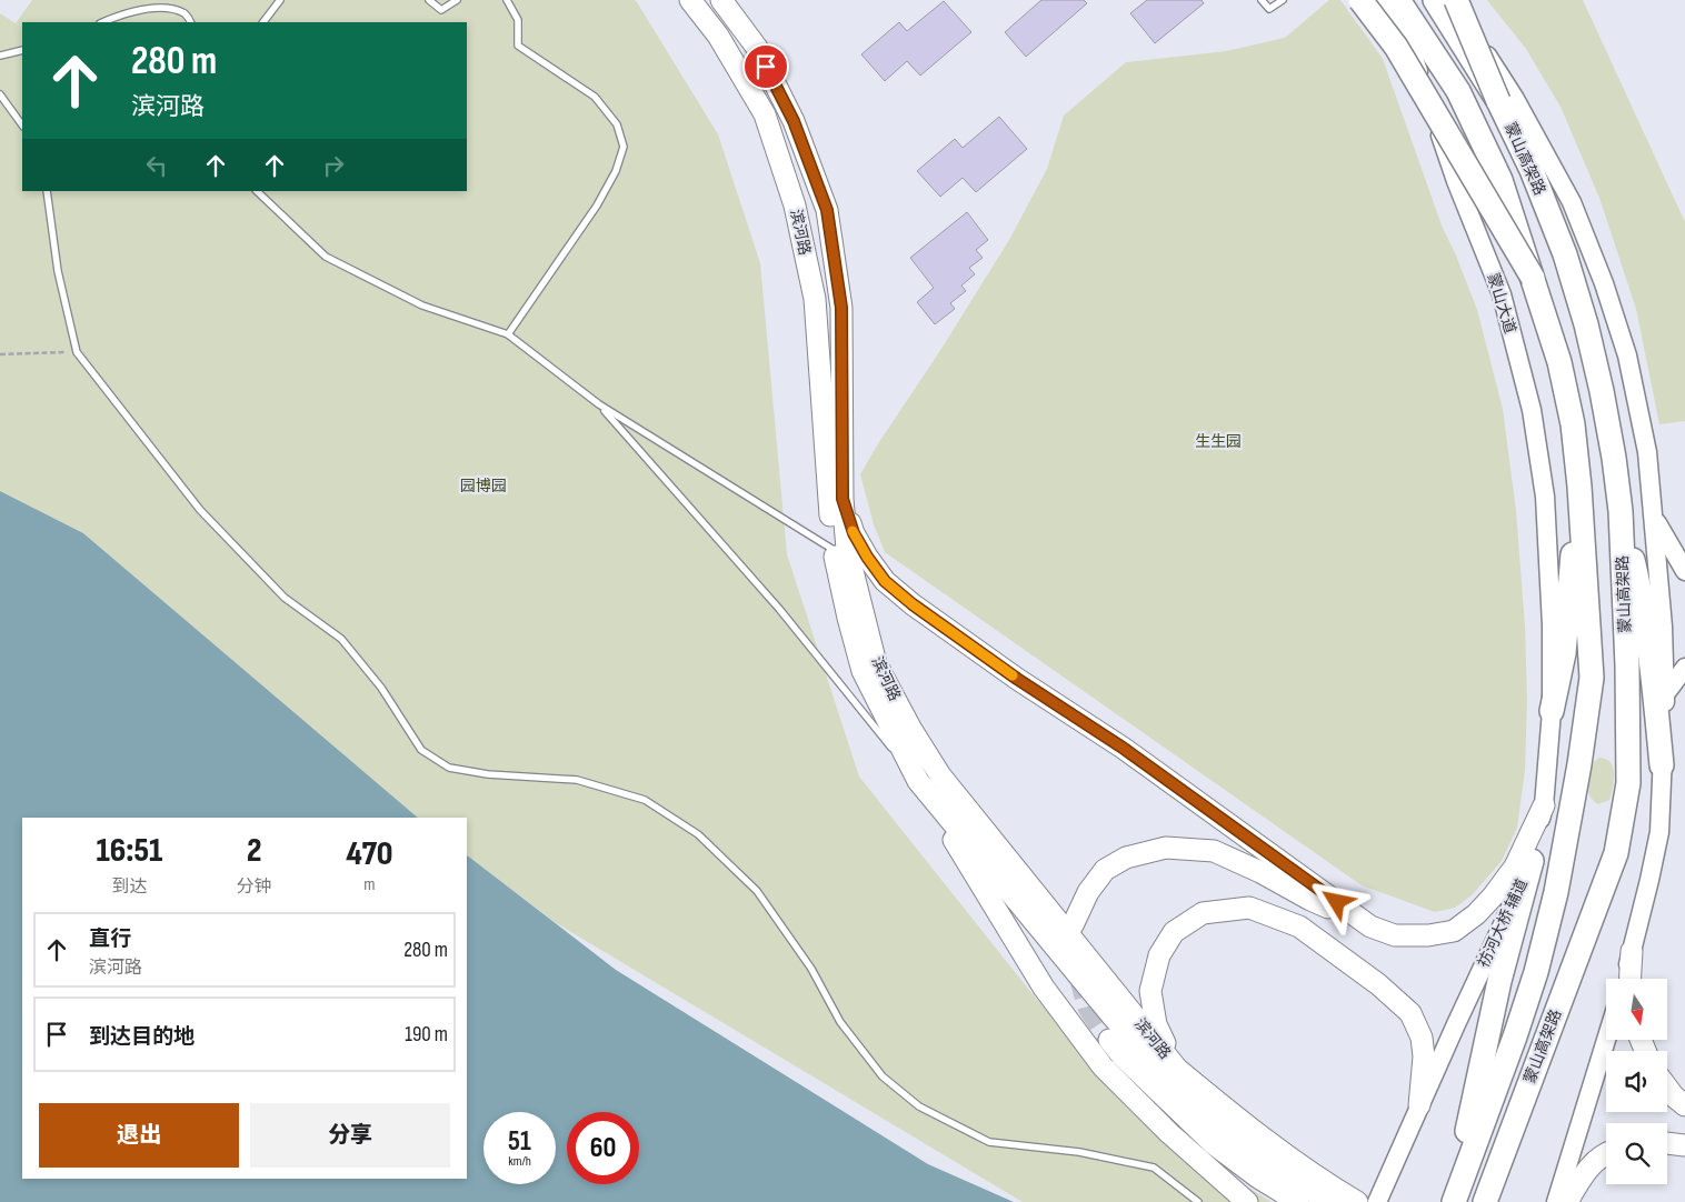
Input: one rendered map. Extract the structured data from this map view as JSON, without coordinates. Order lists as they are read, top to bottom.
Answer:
{
  "streets": {
    "highway": ["蒙山高架路"],
    "main road": ["滨河路", "蒙山大道", "祊河大桥 辅道"]
  },
  "crossings": [
    ["蒙山大道", "祊河大桥 辅道"]
  ],
  "parks": ["生生园", "园博园"],
  "north": "bottom",
  "page": {
    "turn": ["280 m", "滨河路"],
    "eta": [
      "16:51",
      "到达",
      "2",
      "分钟",
      "470",
      "m"
    ],
    "list": [
      {
        "name": "直行",
        "note": "滨河路",
        "value": "280 m"
      },
      {
        "name": "到达目的地",
        "value": "190 m"
      }
    ],
    "buttons": ["退出", "分享"],
    "speed": "51 km/h",
    "limit": "60"
  }
}
